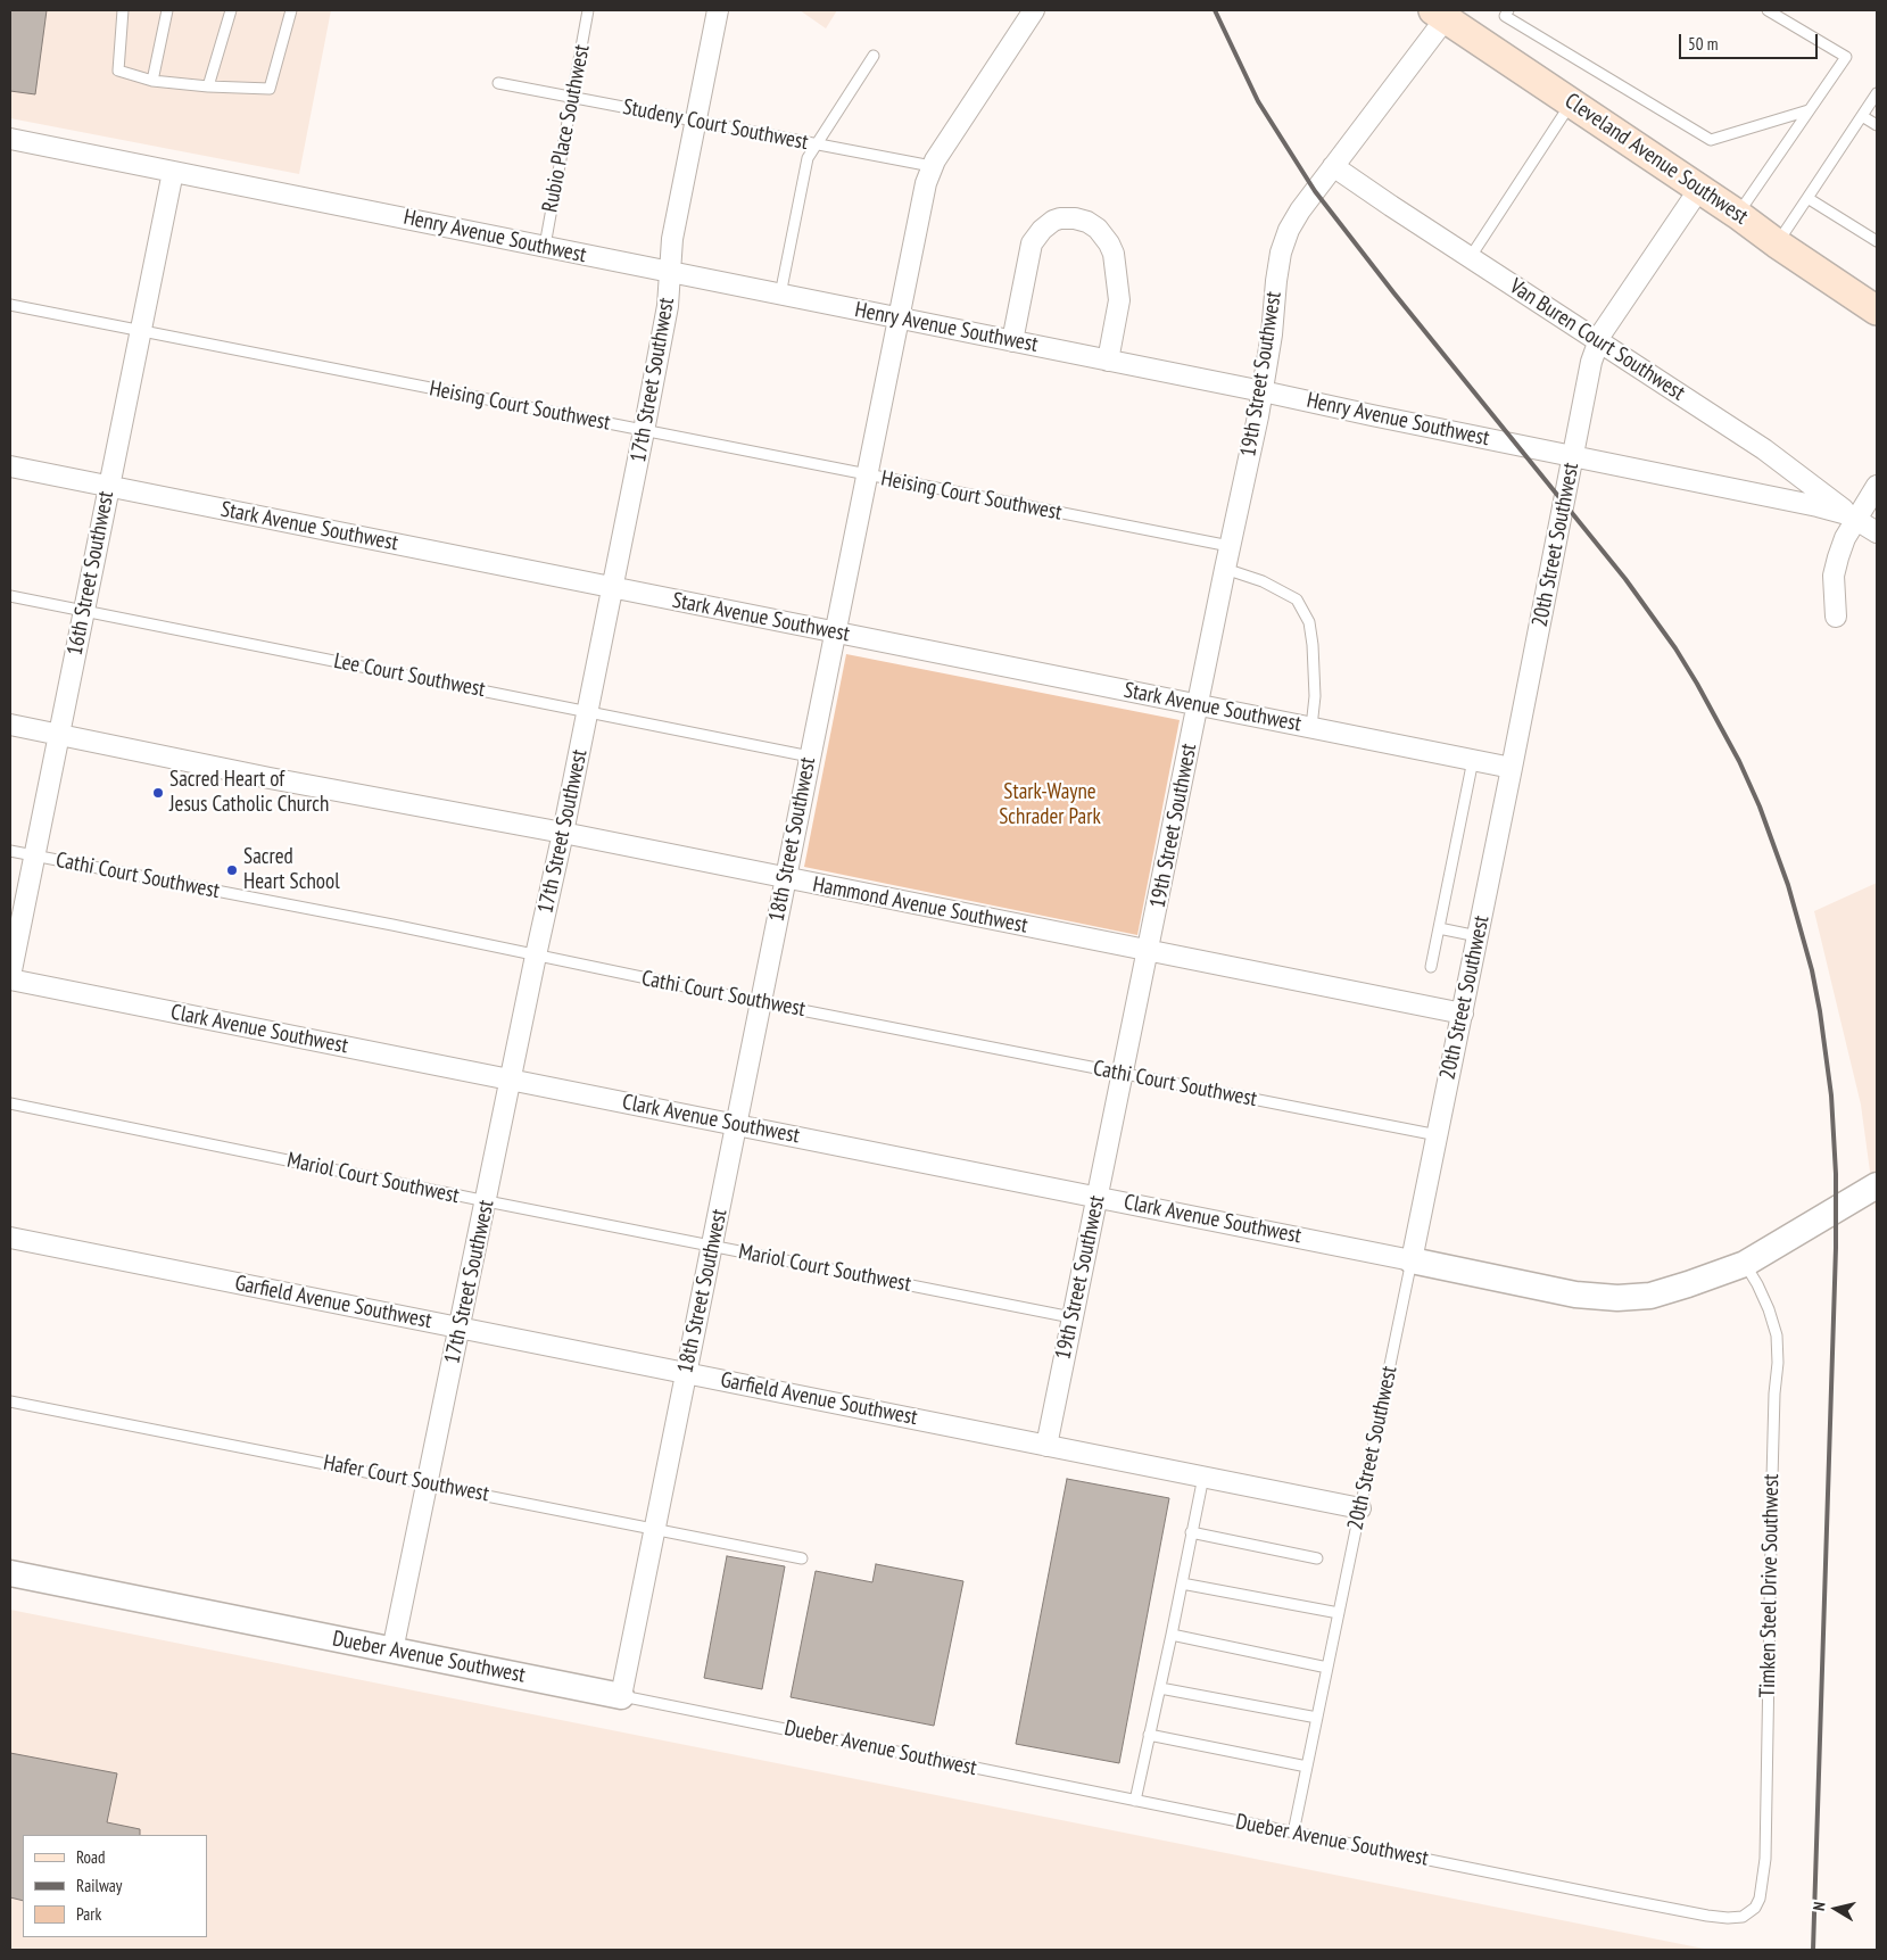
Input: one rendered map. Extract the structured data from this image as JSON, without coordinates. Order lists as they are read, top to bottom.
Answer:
{
  "streets": {
    "main road": ["Cleveland Avenue Southwest"],
    "street": [
      "Henry Avenue Southwest",
      "Van Buren Court Southwest",
      "19th Street Southwest",
      "17th Street Southwest",
      "Stark Avenue Southwest",
      "20th Street Southwest",
      "16th Street Southwest",
      "18th Street Southwest",
      "Hammond Avenue Southwest",
      "Clark Avenue Southwest",
      "Garfield Avenue Southwest",
      "Dueber Avenue Southwest"
    ],
    "lane": [
      "Studeny Court Southwest",
      "Rubio Place Southwest",
      "Heising Court Southwest",
      "Lee Court Southwest",
      "Cathi Court Southwest",
      "Mariol Court Southwest",
      "Hafer Court Southwest",
      "Timken Steel Drive Southwest"
    ]
  },
  "crossings": [
    ["Studeny Court Southwest", "Rubio Place Southwest"],
    ["Studeny Court Southwest", "17th Street Southwest"],
    ["Studeny Court Southwest", "18th Street Southwest"],
    ["Rubio Place Southwest", "Henry Avenue Southwest"],
    ["Cleveland Avenue Southwest", "19th Street Southwest"],
    ["Cleveland Avenue Southwest", "20th Street Southwest"],
    ["Henry Avenue Southwest", "Van Buren Court Southwest"],
    ["Henry Avenue Southwest", "19th Street Southwest"],
    ["Henry Avenue Southwest", "17th Street Southwest"],
    ["Henry Avenue Southwest", "20th Street Southwest"],
    ["Henry Avenue Southwest", "16th Street Southwest"],
    ["Henry Avenue Southwest", "18th Street Southwest"],
    ["Van Buren Court Southwest", "19th Street Southwest"],
    ["Van Buren Court Southwest", "20th Street Southwest"],
    ["19th Street Southwest", "Heising Court Southwest"],
    ["19th Street Southwest", "Stark Avenue Southwest"],
    ["19th Street Southwest", "Cathi Court Southwest"],
    ["19th Street Southwest", "Hammond Avenue Southwest"],
    ["19th Street Southwest", "Clark Avenue Southwest"],
    ["19th Street Southwest", "Mariol Court Southwest"],
    ["19th Street Southwest", "Garfield Avenue Southwest"],
    ["17th Street Southwest", "Heising Court Southwest"],
    ["17th Street Southwest", "Stark Avenue Southwest"],
    ["17th Street Southwest", "Lee Court Southwest"],
    ["17th Street Southwest", "Cathi Court Southwest"],
    ["17th Street Southwest", "Hammond Avenue Southwest"],
    ["17th Street Southwest", "Clark Avenue Southwest"],
    ["17th Street Southwest", "Mariol Court Southwest"],
    ["17th Street Southwest", "Garfield Avenue Southwest"],
    ["17th Street Southwest", "Hafer Court Southwest"],
    ["17th Street Southwest", "Dueber Avenue Southwest"],
    ["Heising Court Southwest", "16th Street Southwest"],
    ["Heising Court Southwest", "18th Street Southwest"],
    ["Stark Avenue Southwest", "20th Street Southwest"],
    ["Stark Avenue Southwest", "16th Street Southwest"],
    ["Stark Avenue Southwest", "18th Street Southwest"],
    ["20th Street Southwest", "Cathi Court Southwest"],
    ["20th Street Southwest", "Hammond Avenue Southwest"],
    ["20th Street Southwest", "Clark Avenue Southwest"],
    ["20th Street Southwest", "Garfield Avenue Southwest"],
    ["20th Street Southwest", "Dueber Avenue Southwest"],
    ["16th Street Southwest", "Lee Court Southwest"],
    ["16th Street Southwest", "Cathi Court Southwest"],
    ["16th Street Southwest", "Hammond Avenue Southwest"],
    ["16th Street Southwest", "Clark Avenue Southwest"],
    ["Lee Court Southwest", "18th Street Southwest"],
    ["18th Street Southwest", "Cathi Court Southwest"],
    ["18th Street Southwest", "Hammond Avenue Southwest"],
    ["18th Street Southwest", "Clark Avenue Southwest"],
    ["18th Street Southwest", "Mariol Court Southwest"],
    ["18th Street Southwest", "Garfield Avenue Southwest"],
    ["18th Street Southwest", "Hafer Court Southwest"],
    ["18th Street Southwest", "Dueber Avenue Southwest"],
    ["Timken Steel Drive Southwest", "Dueber Avenue Southwest"]
  ],
  "parks": ["Stark-Wayne Schrader Park"],
  "places": ["Sacred Heart of Jesus Catholic Church", "Sacred Heart School"],
  "legend": ["Road", "Railway", "Park"],
  "scale_bar": "50 m",
  "north": "left"
}
